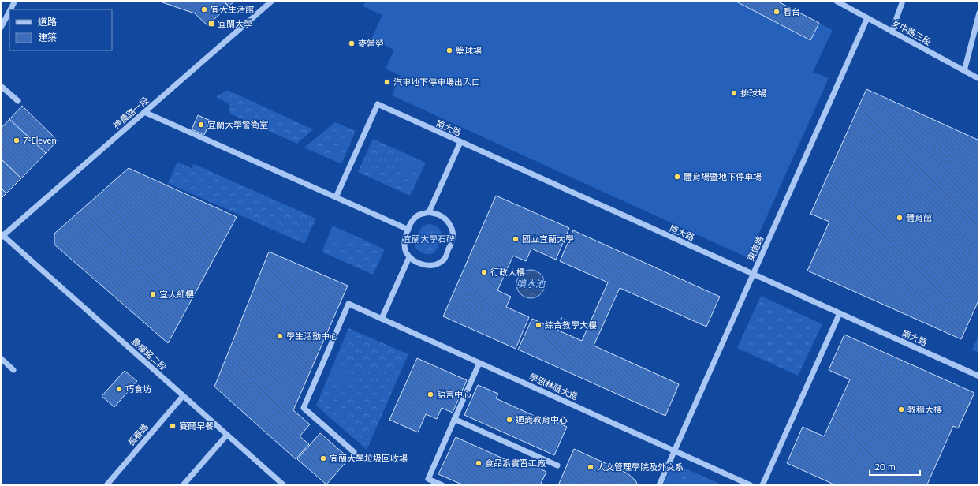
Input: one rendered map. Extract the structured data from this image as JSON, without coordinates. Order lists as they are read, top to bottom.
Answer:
{
  "streets": {
    "street": [
      "女中路三段",
      "神農路一段",
      "南大路",
      "東道路",
      "農權路二段",
      "學思林蔭大道",
      "長春路"
    ]
  },
  "crossings": [
    ["女中路三段", "東道路"],
    ["神農路一段", "農權路二段"],
    ["南大路", "東道路"],
    ["東道路", "學思林蔭大道"],
    ["農權路二段", "長春路"]
  ],
  "water": ["噴水池"],
  "parks": ["宜蘭大學石碑"],
  "places": {
    "other": [
      "宜大生活館",
      "看台",
      "麥當勞",
      "籃球場",
      "汽車地下停車場出入口",
      "排球場",
      "宜蘭大學警衛室",
      "7-Eleven",
      "體育場暨地下停車場",
      "體育館",
      "國立宜蘭大學",
      "行政大樓",
      "宜大紅樓",
      "綜合教學大樓",
      "學生活動中心",
      "巧食坊",
      "語言中心",
      "教穡大樓",
      "通識教育中心",
      "賽爾早餐",
      "宜蘭大學垃圾回收場",
      "食品系實習工廠",
      "人文管理學院及外文系"
    ],
    "transit": ["宜蘭大學"]
  },
  "legend": ["道路", "建築"],
  "scale_bar": "20 m"
}
